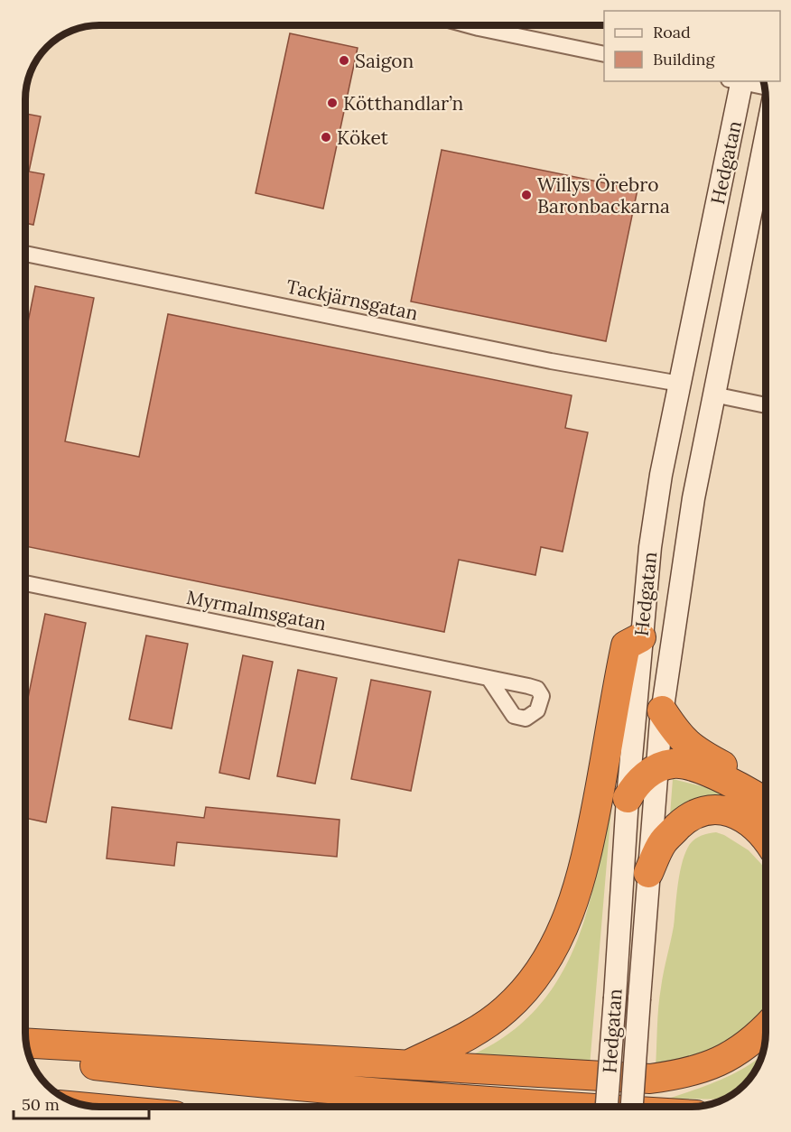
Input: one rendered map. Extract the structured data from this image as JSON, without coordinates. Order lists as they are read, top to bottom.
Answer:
{
  "streets": {
    "main road": ["Hedgatan"],
    "street": ["Tackjärnsgatan", "Myrmalmsgatan"]
  },
  "crossings": [
    ["Hedgatan", "Tackjärnsgatan"]
  ],
  "places": [
    "Saigon",
    "Kötthandlar’n",
    "Köket",
    "Willys Örebro Baronbackarna"
  ],
  "legend": ["Road", "Building"],
  "scale_bar": "50 m"
}
